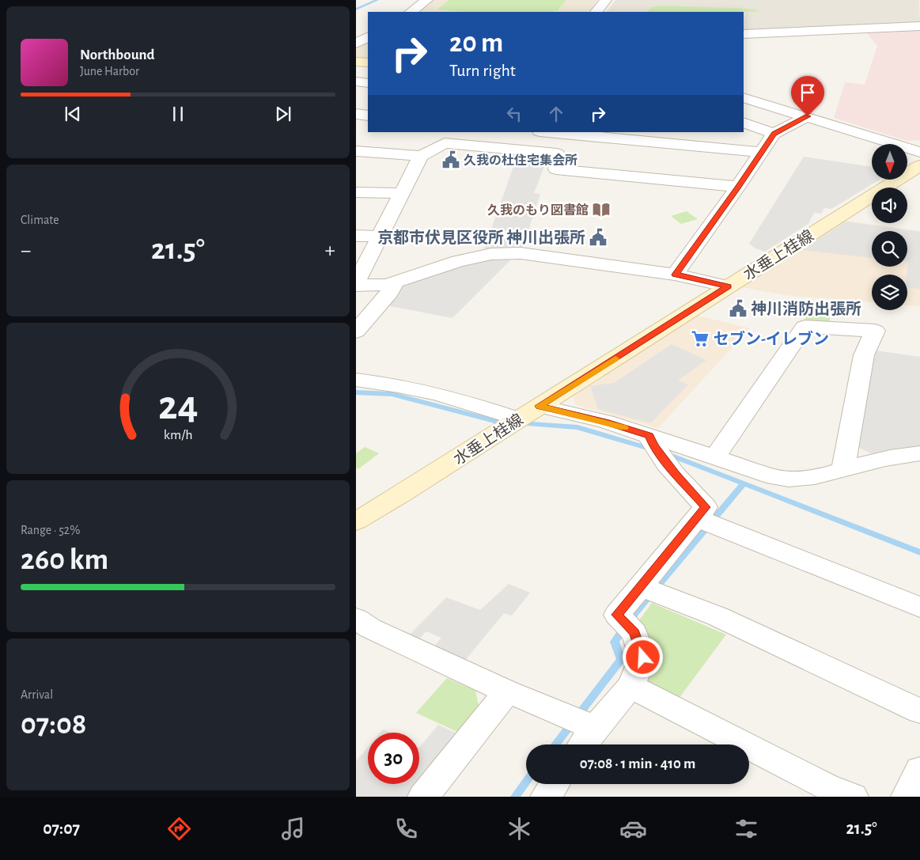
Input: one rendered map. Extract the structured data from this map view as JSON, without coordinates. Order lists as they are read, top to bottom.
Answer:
{
  "streets": {
    "main road": ["水垂上桂線"]
  },
  "places": {
    "public building": ["久我の杜住宅集会所", "京都市伏見区役所 神川出張所", "神川消防出張所"],
    "library": ["久我のもり図書館"],
    "supermarket": ["セブン-イレブン"]
  },
  "north": "bottom",
  "page": {
    "turn": ["20 m", "Turn right"],
    "song": ["Northbound", "June Harbor"],
    "tile": [
      "Climate",
      ["Range · 52%", "260 km"],
      ["Arrival", "07:08"]
    ],
    "heat": ["−", "21.5°", "+"],
    "limit": "30",
    "trip": "07:08 · 1 min · 410 m",
    "tabs": ["07:07", "21.5°"],
    "gauge": ["24", "km/h"]
  }
}
